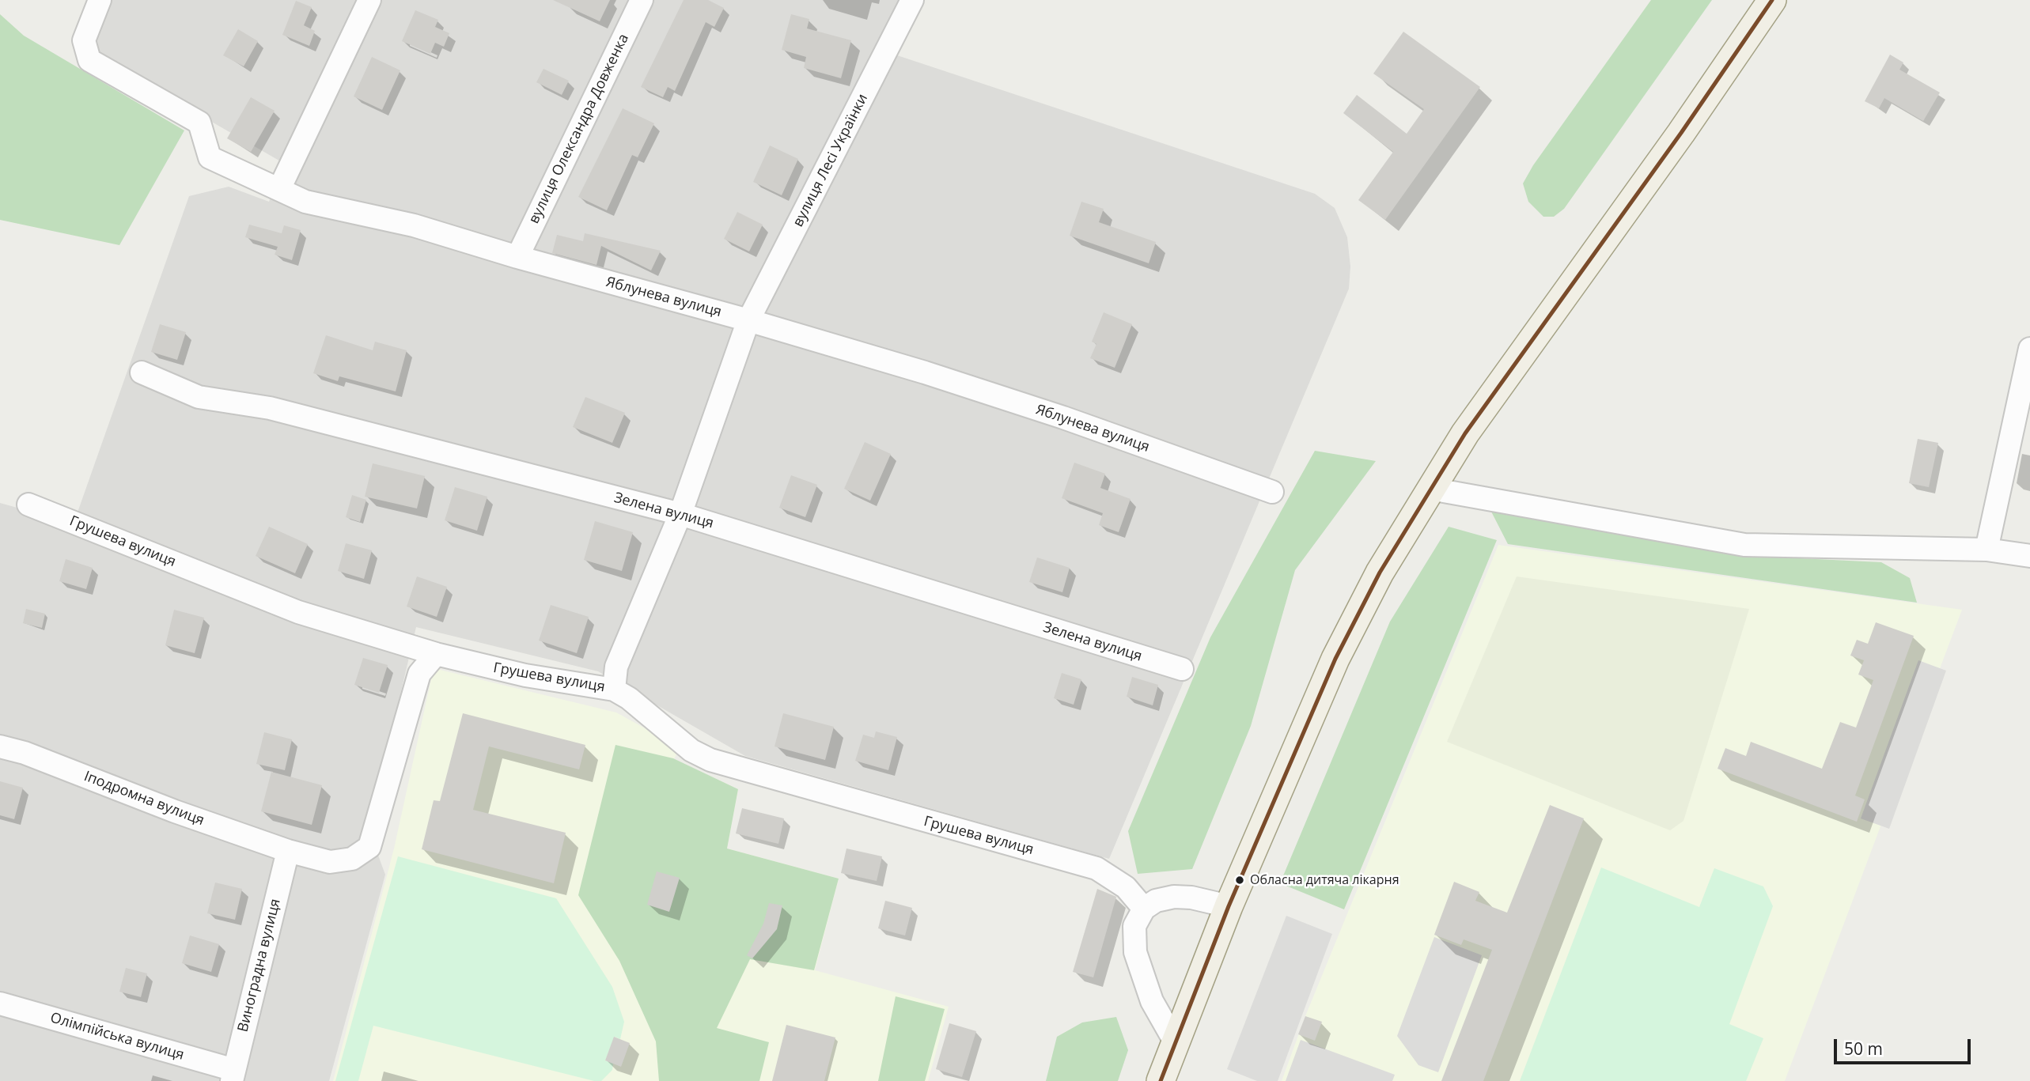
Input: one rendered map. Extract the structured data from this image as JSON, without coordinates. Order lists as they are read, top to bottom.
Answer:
{
  "streets": {
    "street": [
      "вулиця Олександра Довженка",
      "вулиця Лесі Українки",
      "Яблунева вулиця",
      "Зелена вулиця",
      "Грушева вулиця",
      "Іподромна вулиця",
      "Виноградна вулиця",
      "Олімпійська вулиця"
    ]
  },
  "crossings": [
    ["вулиця Олександра Довженка", "Яблунева вулиця"],
    ["вулиця Лесі Українки", "Яблунева вулиця"],
    ["вулиця Лесі Українки", "Зелена вулиця"],
    ["вулиця Лесі Українки", "Грушева вулиця"],
    ["Грушева вулиця", "Іподромна вулиця"],
    ["Іподромна вулиця", "Виноградна вулиця"],
    ["Виноградна вулиця", "Олімпійська вулиця"]
  ],
  "places": ["Обласна дитяча лікарня"],
  "scale_bar": "50 m"
}
